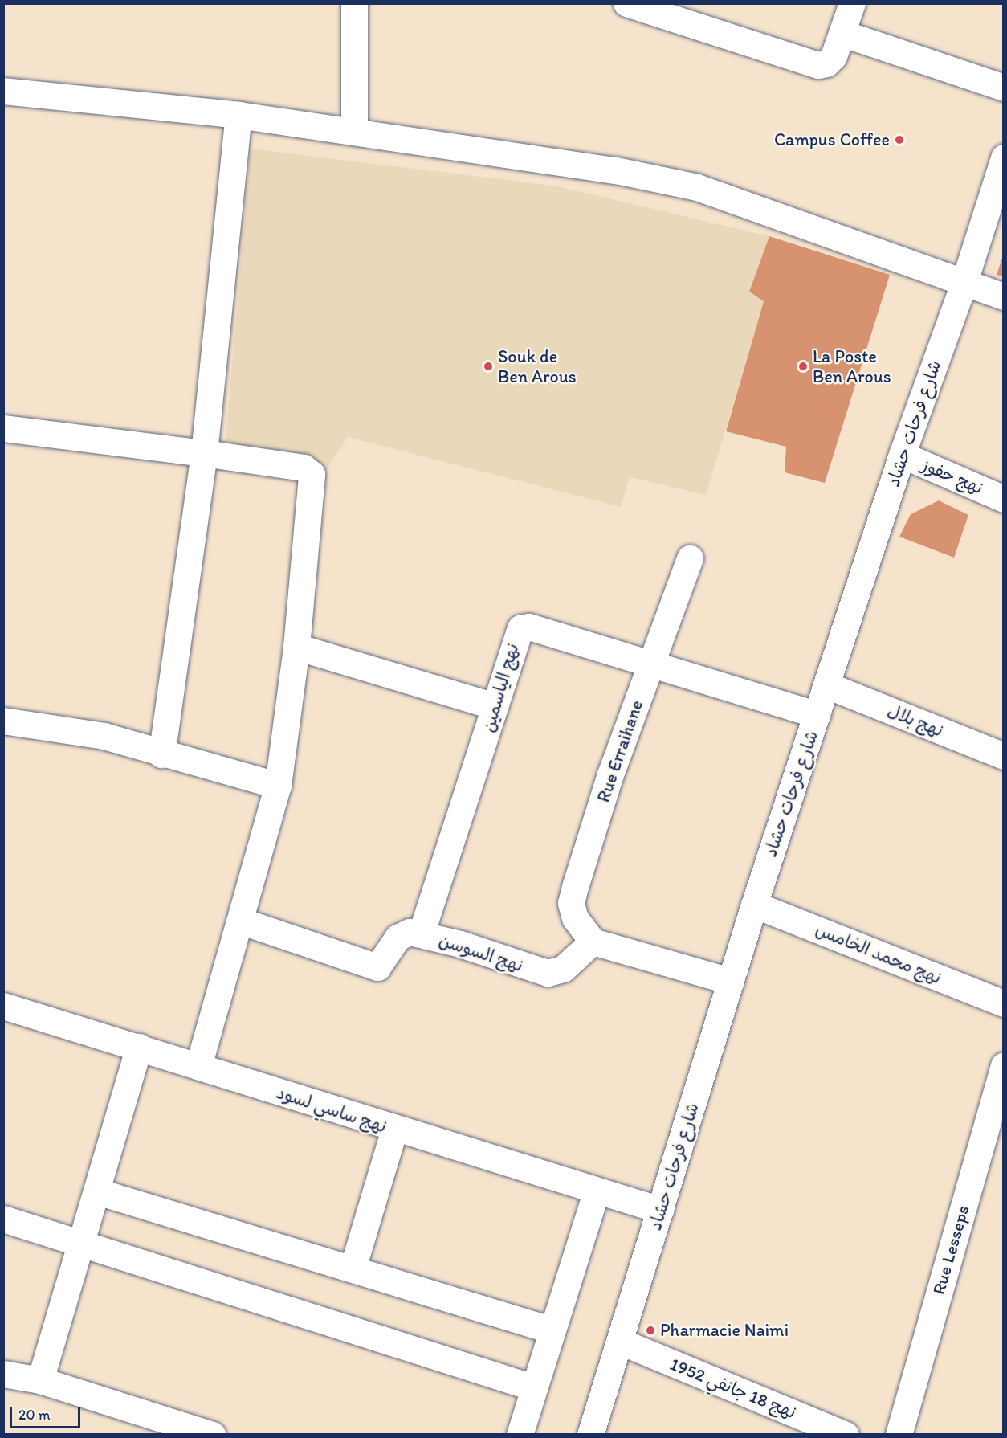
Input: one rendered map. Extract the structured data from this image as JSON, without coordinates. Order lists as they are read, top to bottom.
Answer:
{
  "streets": {
    "street": [
      "شارع فرحات حشاد",
      "نهج حفوز",
      "نهج الياسمين",
      "نهج بلال",
      "Rue Erraihane",
      "نهج السوسن",
      "نهج محمد الخامس",
      "نهج ساسي لسود",
      "Rue Lesseps",
      "نهج 18 جانفي 1952"
    ]
  },
  "crossings": [
    ["شارع فرحات حشاد", "نهج حفوز"],
    ["شارع فرحات حشاد", "نهج الياسمين"],
    ["شارع فرحات حشاد", "نهج بلال"],
    ["شارع فرحات حشاد", "نهج محمد الخامس"],
    ["شارع فرحات حشاد", "نهج ساسي لسود"],
    ["شارع فرحات حشاد", "نهج 18 جانفي 1952"],
    ["نهج الياسمين", "Rue Erraihane"],
    ["نهج الياسمين", "نهج السوسن"],
    ["Rue Erraihane", "نهج السوسن"]
  ],
  "places": [
    "Campus Coffee",
    "Souk de Ben Arous",
    "La Poste Ben Arous",
    "Pharmacie Naimi"
  ],
  "scale_bar": "20 m"
}
